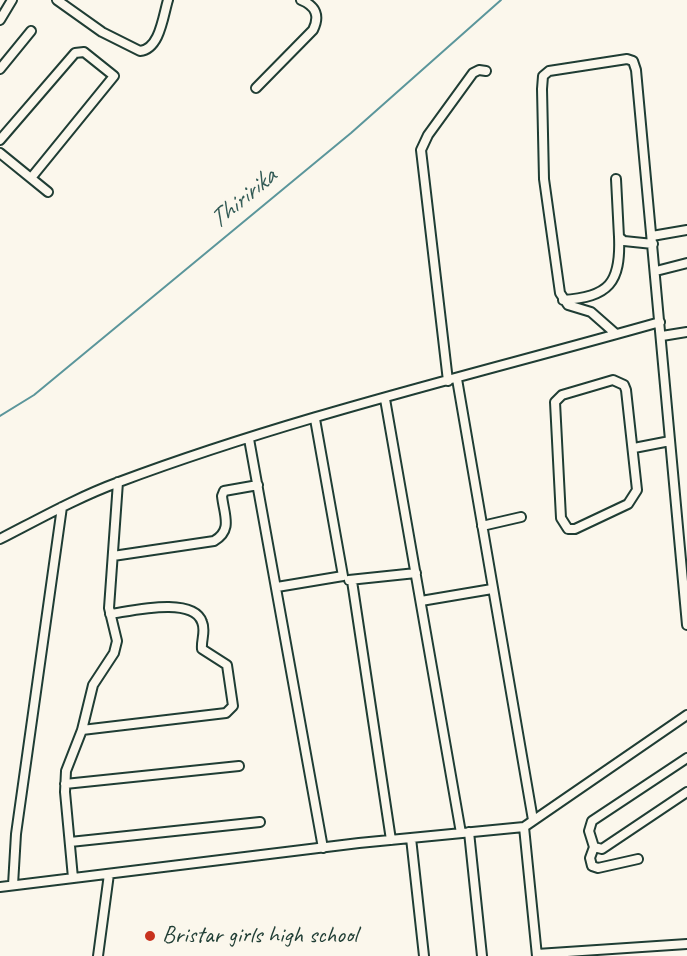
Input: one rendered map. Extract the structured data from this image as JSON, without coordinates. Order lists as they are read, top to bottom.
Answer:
{
  "water": ["Thiririka"],
  "places": ["Bristar girls high school"]
}
